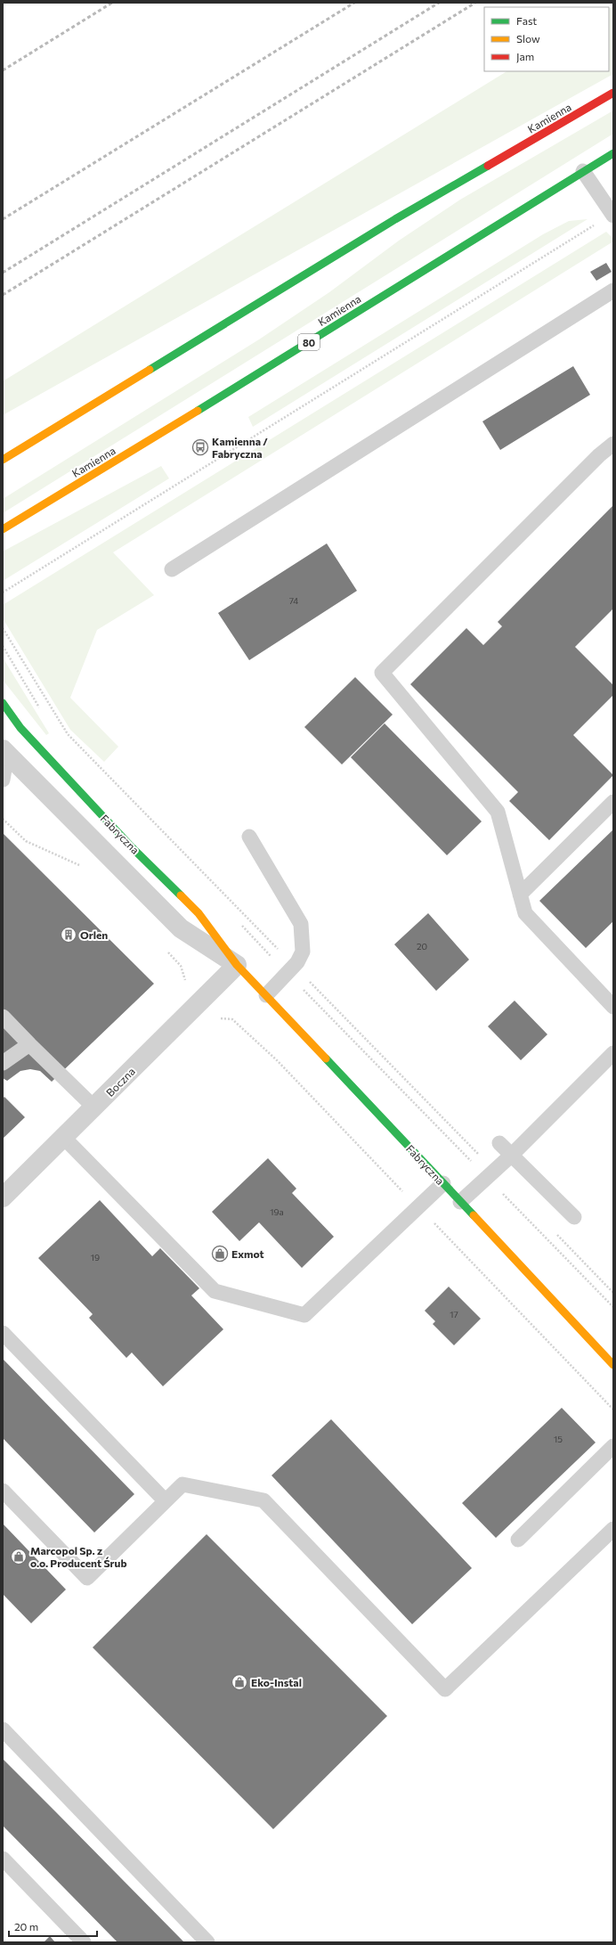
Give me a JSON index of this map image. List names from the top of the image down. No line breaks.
{"streets":{"main road":["Kamienna","80","Fabryczna"],"street":["Boczna"]},"crossings":[["Fabryczna","Boczna"]],"places":{"bus stop":["Kamienna / Fabryczna"],"building":["Orlen"],"shop":["Exmot","Marcopol Sp. z o.o. Producent Śrub","Eko-Instal"]},"house_numbers":["74","20","19a","19","17","15"],"legend":["Fast","Slow","Jam"],"scale_bar":"20 m"}
